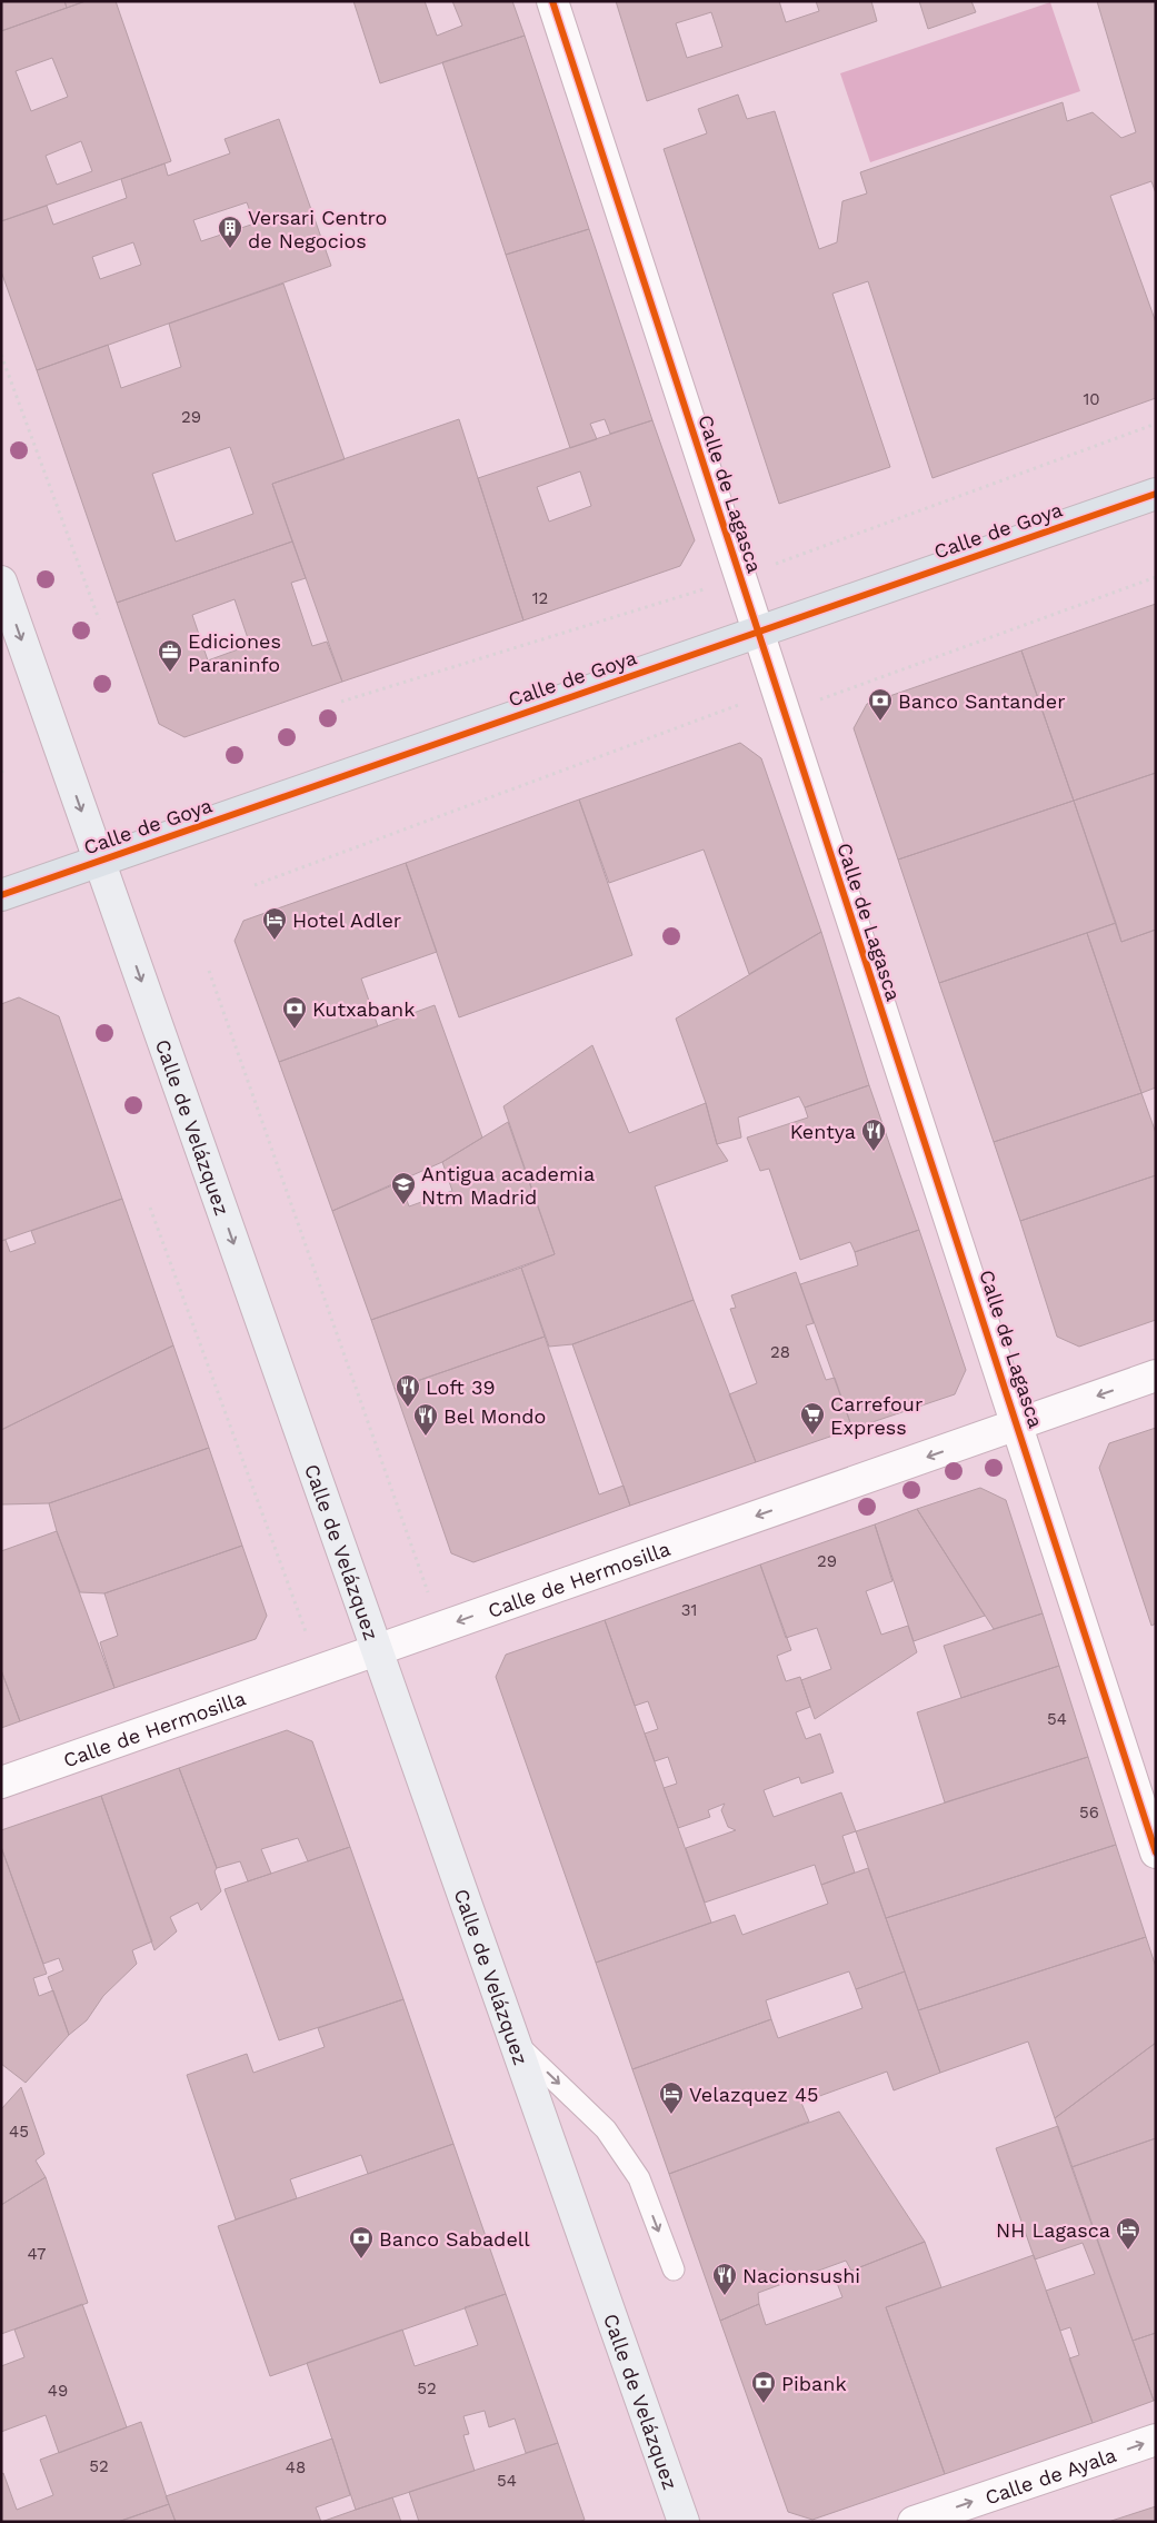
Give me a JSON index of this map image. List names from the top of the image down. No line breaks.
{"streets":{"main road":["Calle de Goya","Calle de Velázquez"],"street":["Calle de Lagasca","Calle de Hermosilla","Calle de Ayala"]},"crossings":[["Calle de Lagasca","Calle de Goya"],["Calle de Lagasca","Calle de Hermosilla"],["Calle de Goya","Calle de Velázquez"],["Calle de Velázquez","Calle de Hermosilla"]],"one_way":["Calle de Velázquez","Calle de Hermosilla","Calle de Ayala"],"places":{"building":["Versari Centro de Negocios"],"office":["Ediciones Paraninfo"],"bank":["Banco Santander","Kutxabank","Banco Sabadell","Pibank"],"hotel":["Hotel Adler","Velazquez 45","NH Lagasca"],"restaurant":["Kentya","Loft 39","Bel Mondo","Nacionsushi"],"school or university":["Antigua academia Ntm Madrid"],"supermarket":["Carrefour Express"]},"house_numbers":["10","29","12","28","29","31","54","56","45","47","52","49","52","48","54"]}
